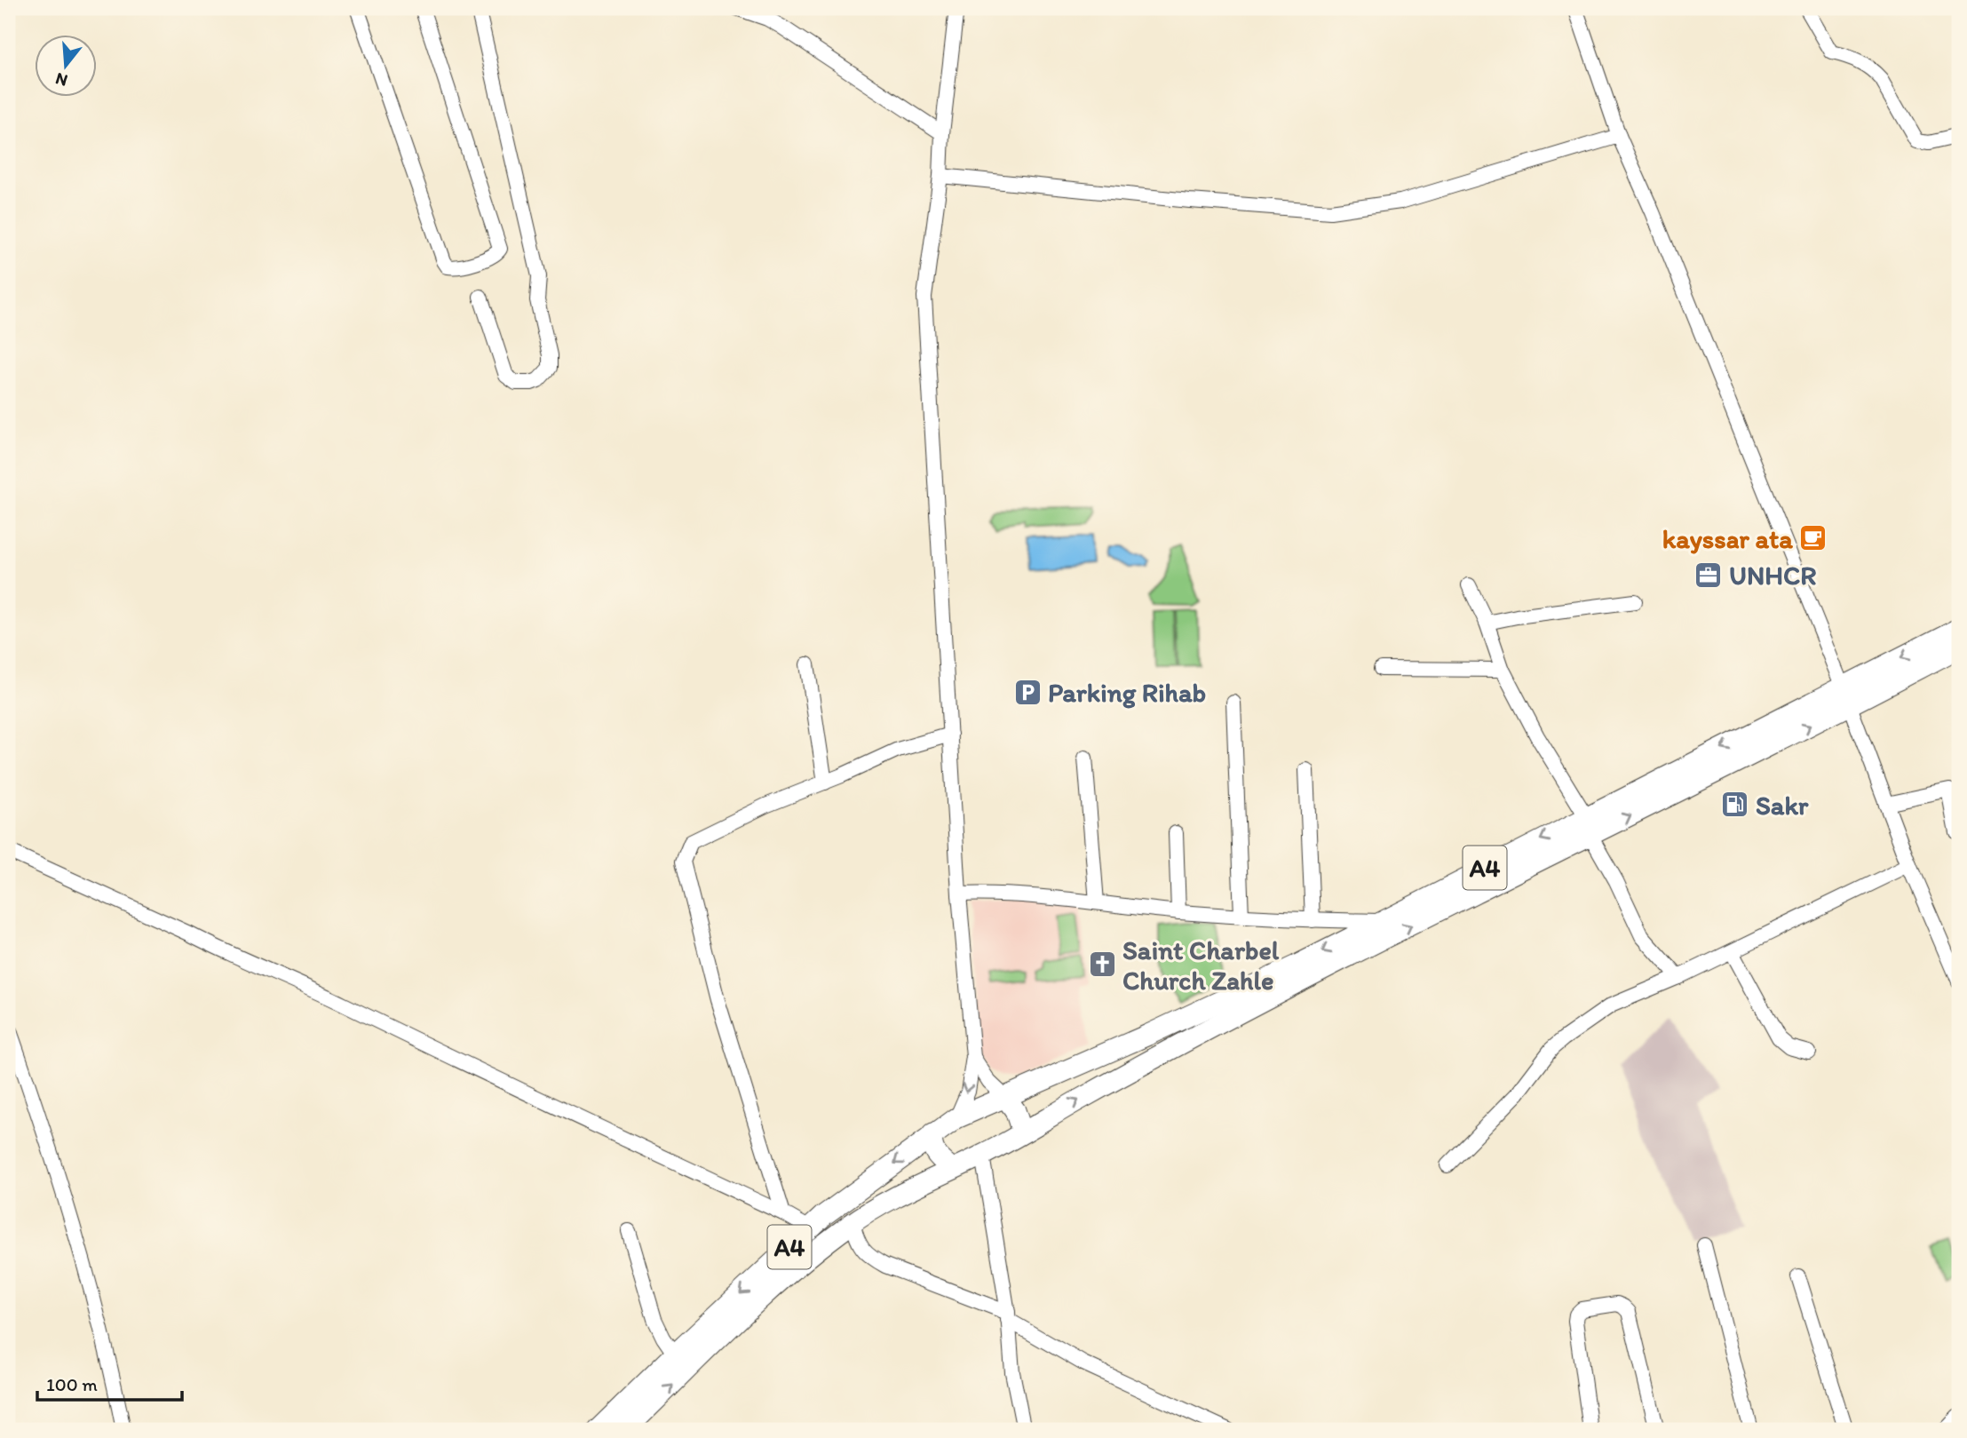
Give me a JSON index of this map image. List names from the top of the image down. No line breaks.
{"streets":{"highway":["A4"]},"places":{"cafe":["kayssar ata"],"office":["UNHCR"],"parking":["Parking Rihab"],"fuel station":["Sakr"],"church":["Saint Charbel Church Zahle"]},"scale_bar":"100 m","north":"bottom"}
